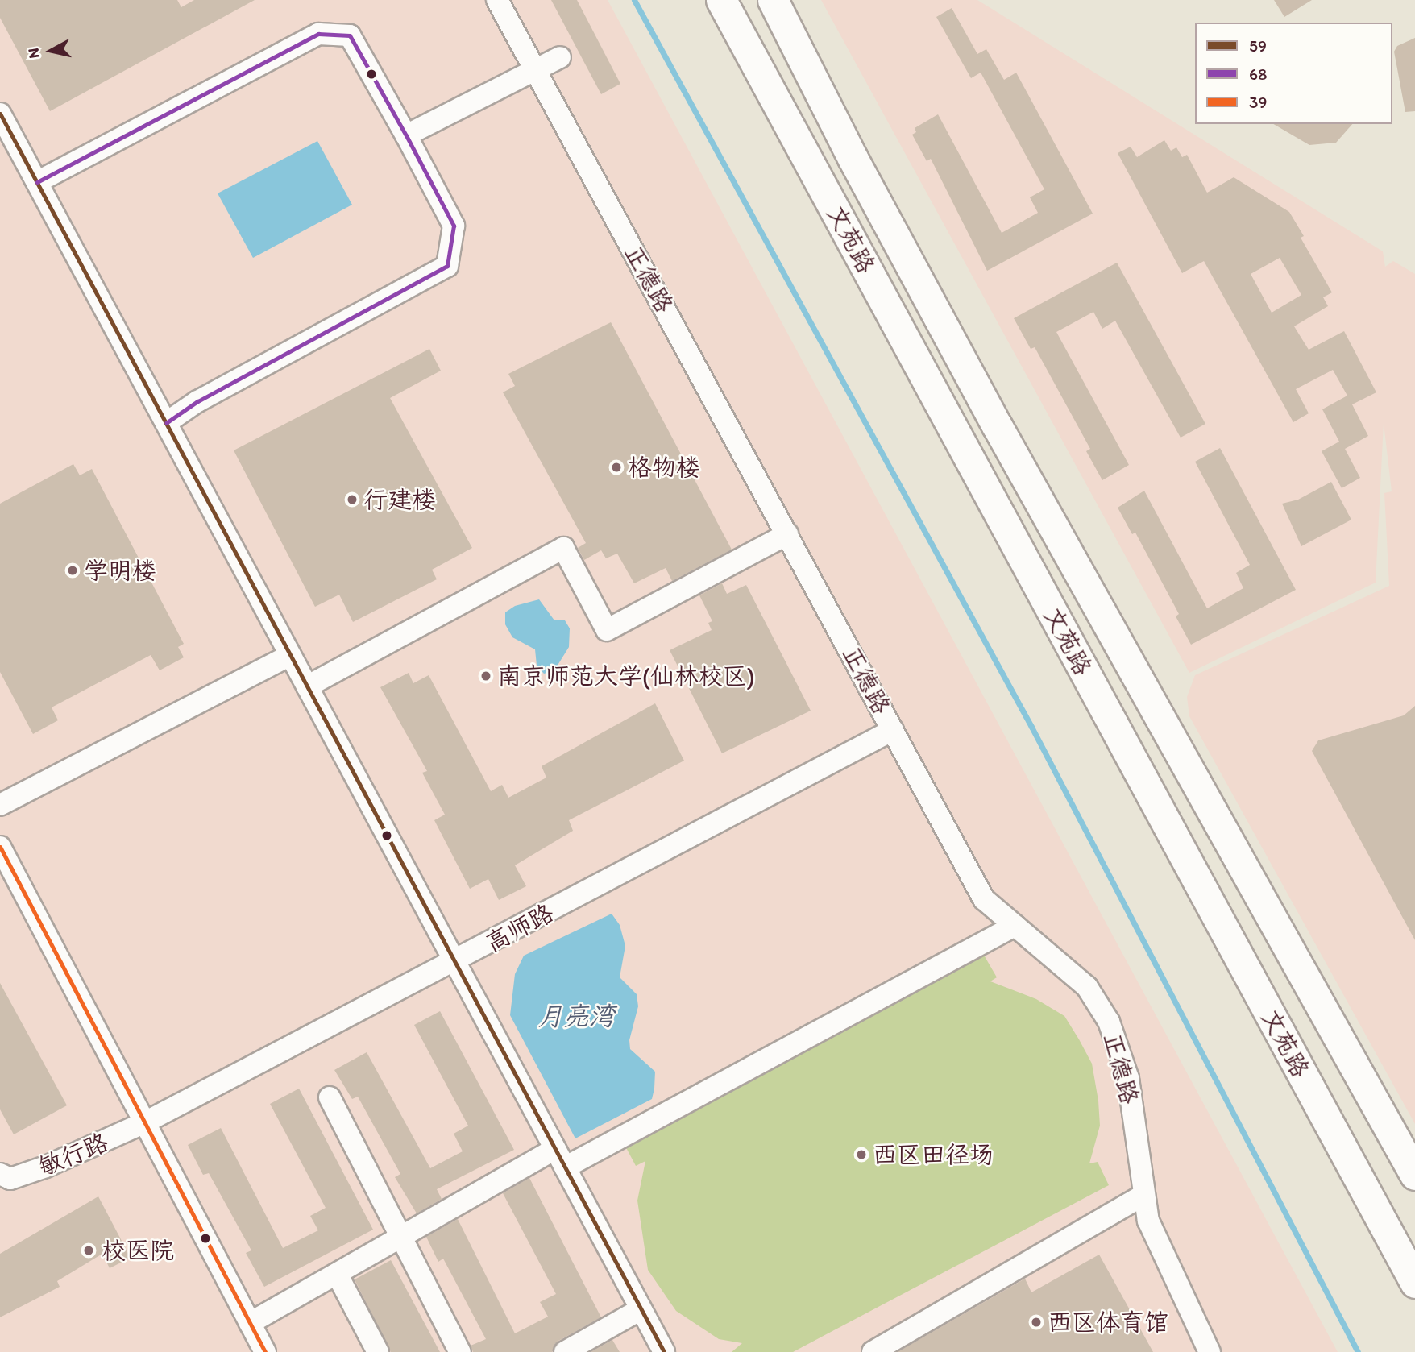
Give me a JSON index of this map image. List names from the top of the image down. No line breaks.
{"streets":{"main road":["文苑路"],"street":["正德路","高师路","敏行路"]},"crossings":[["正德路","高师路"],["高师路","敏行路"]],"water":["月亮湾"],"places":["格物楼","行建楼","学明楼","南京师范大学(仙林校区)","西区田径场","校医院","西区体育馆"],"lines":["transit line 68","transit line 59","transit line 39"],"legend":["59","68","39"],"north":"left"}
